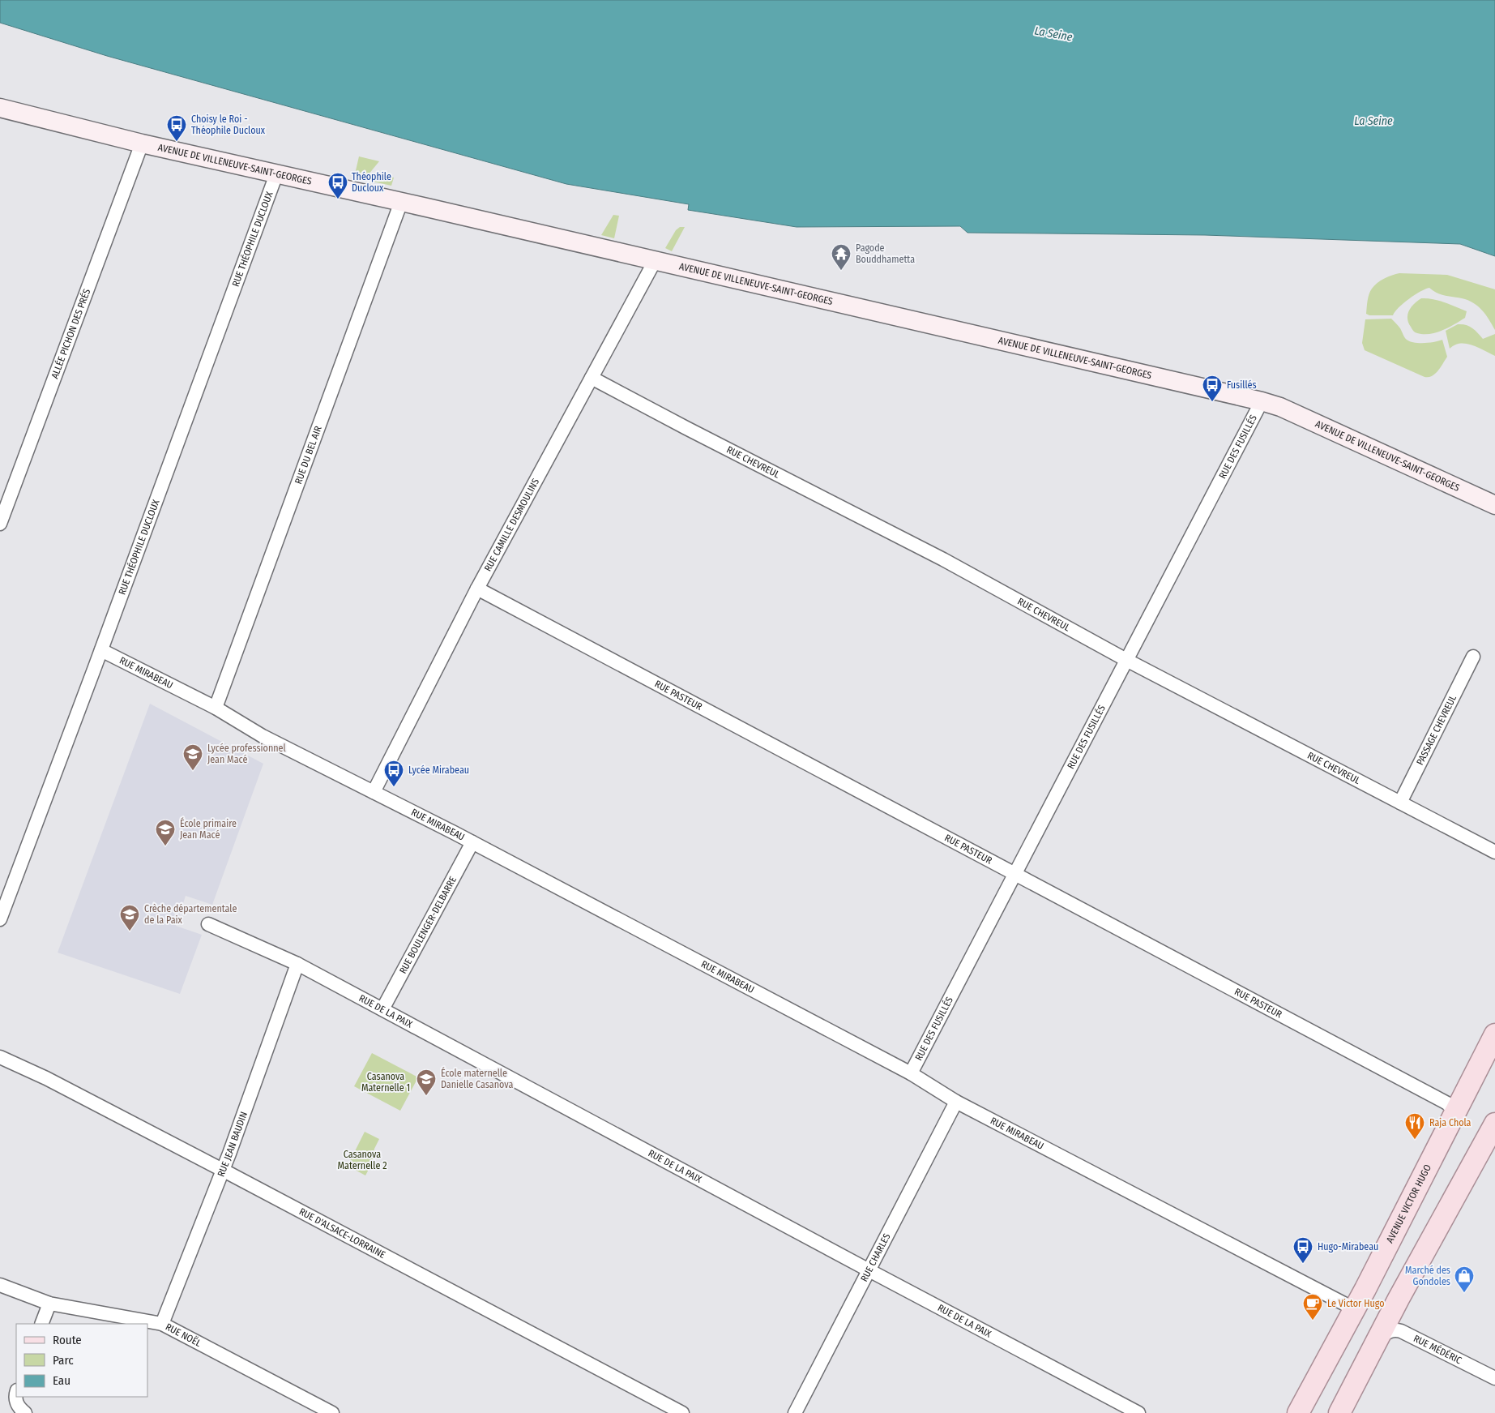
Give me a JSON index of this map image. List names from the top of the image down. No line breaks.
{"streets":{"main road":["AVENUE DE VILLENEUVE-SAINT-GEORGES","AVENUE VICTOR HUGO"],"street":["RUE THÉOPHILE DUCLOUX","ALLÉE PICHON DES PRÉS","RUE DES FUSILLÉS","RUE DU BEL AIR","RUE CHEVREUL","RUE CAMILLE DESMOULINS","RUE MIRABEAU","RUE PASTEUR","PASSAGE CHEVREUL","RUE BOULENGER-DELBARRE","RUE DE LA PAIX","RUE JEAN BAUDIN","RUE D'ALSACE-LORRAINE","RUE CHARLES","RUE NOËL","RUE MÉDÉRIC"]},"crossings":[["AVENUE DE VILLENEUVE-SAINT-GEORGES","RUE THÉOPHILE DUCLOUX"],["AVENUE DE VILLENEUVE-SAINT-GEORGES","ALLÉE PICHON DES PRÉS"],["AVENUE DE VILLENEUVE-SAINT-GEORGES","RUE DES FUSILLÉS"],["AVENUE DE VILLENEUVE-SAINT-GEORGES","RUE DU BEL AIR"],["AVENUE DE VILLENEUVE-SAINT-GEORGES","RUE CAMILLE DESMOULINS"],["RUE THÉOPHILE DUCLOUX","RUE MIRABEAU"],["RUE DES FUSILLÉS","RUE CHEVREUL"],["RUE DES FUSILLÉS","RUE MIRABEAU"],["RUE DES FUSILLÉS","RUE PASTEUR"],["RUE DU BEL AIR","RUE MIRABEAU"],["RUE CHEVREUL","RUE CAMILLE DESMOULINS"],["RUE CHEVREUL","PASSAGE CHEVREUL"],["RUE CAMILLE DESMOULINS","RUE MIRABEAU"],["RUE CAMILLE DESMOULINS","RUE PASTEUR"],["RUE MIRABEAU","RUE BOULENGER-DELBARRE"],["RUE MIRABEAU","AVENUE VICTOR HUGO"],["RUE MIRABEAU","RUE CHARLES"],["RUE PASTEUR","AVENUE VICTOR HUGO"],["RUE BOULENGER-DELBARRE","RUE DE LA PAIX"],["RUE DE LA PAIX","RUE JEAN BAUDIN"],["RUE DE LA PAIX","RUE CHARLES"],["RUE JEAN BAUDIN","RUE D'ALSACE-LORRAINE"],["RUE JEAN BAUDIN","RUE NOËL"]],"water":["La Seine"],"parks":["Casanova Maternelle 1","Casanova Maternelle 2"],"places":{"bus stop":["Choisy le Roi - Théophile Ducloux","Théophile Ducloux","Fusillés","Lycée Mirabeau","Hugo-Mirabeau"],"temple":["Pagode Bouddhametta"],"school or university":["Lycée professionnel Jean Macé","École primaire Jean Macé","Crèche départementale de la Paix","École maternelle Danielle Casanova"],"restaurant":["Raja Chola"],"shop":["Marché des Gondoles"],"cafe":["Le Victor Hugo"]},"legend":["Route","Parc","Eau"]}
